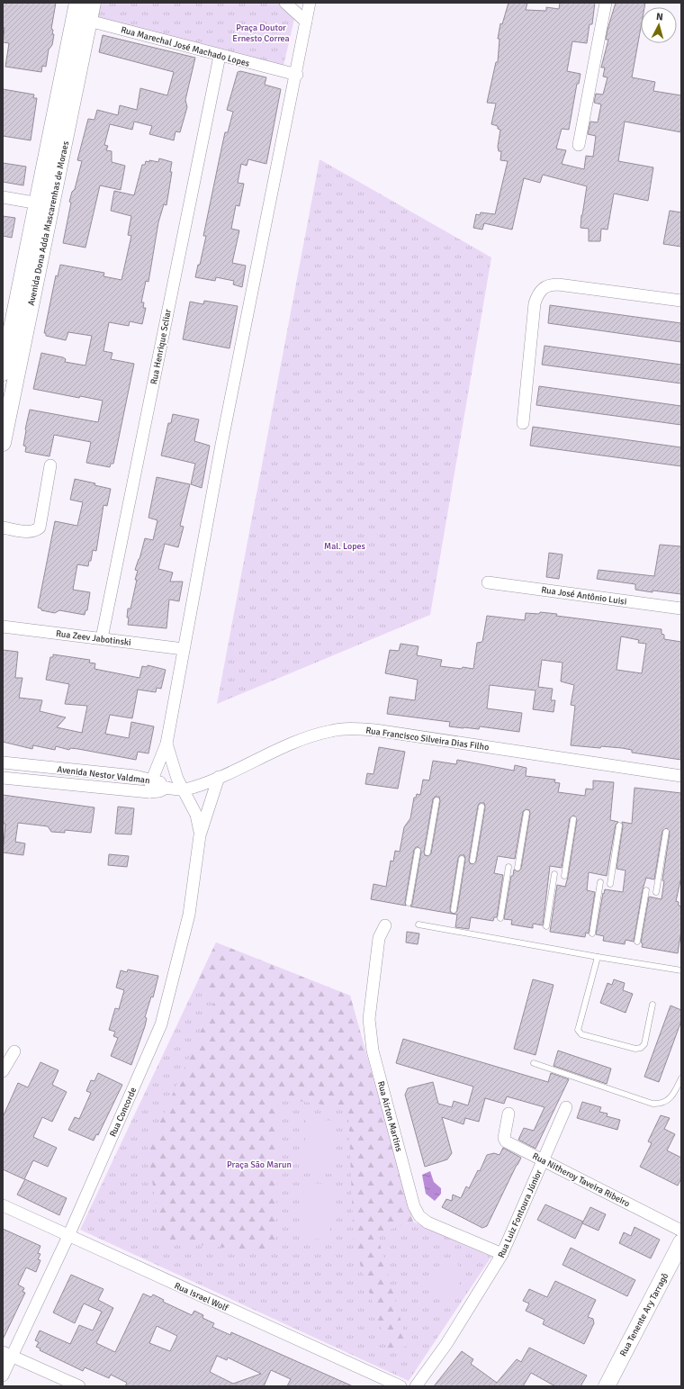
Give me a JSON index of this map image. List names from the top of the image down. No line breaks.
{"streets":{"main road":["Avenida Dona Adda Mascarenhas de Moraes","Rua Tenente Ary Tarragô"],"street":["Rua Marechal José Machado Lopes","Rua Henrique Scliar","Rua José Antônio Luisi","Rua Zeev Jabotinski","Rua Francisco Silveira Dias Filho","Avenida Nestor Valdman","Rua Concorde","Rua Airton Martins","Rua Nitheroy Taveira Ribeiro","Rua Luiz Fontoura Júnior","Rua Israel Wolf"]},"crossings":[["Rua Marechal José Machado Lopes","Avenida Dona Adda Mascarenhas de Moraes"],["Rua Marechal José Machado Lopes","Rua Henrique Scliar"],["Rua Henrique Scliar","Rua Zeev Jabotinski"],["Rua Francisco Silveira Dias Filho","Rua Concorde"],["Rua Concorde","Rua Israel Wolf"],["Rua Airton Martins","Rua Luiz Fontoura Júnior"],["Rua Nitheroy Taveira Ribeiro","Rua Luiz Fontoura Júnior"]],"parks":["Praça Doutor Ernesto Correa","Mal. Lopes","Praça São Marun"],"north":"top"}
